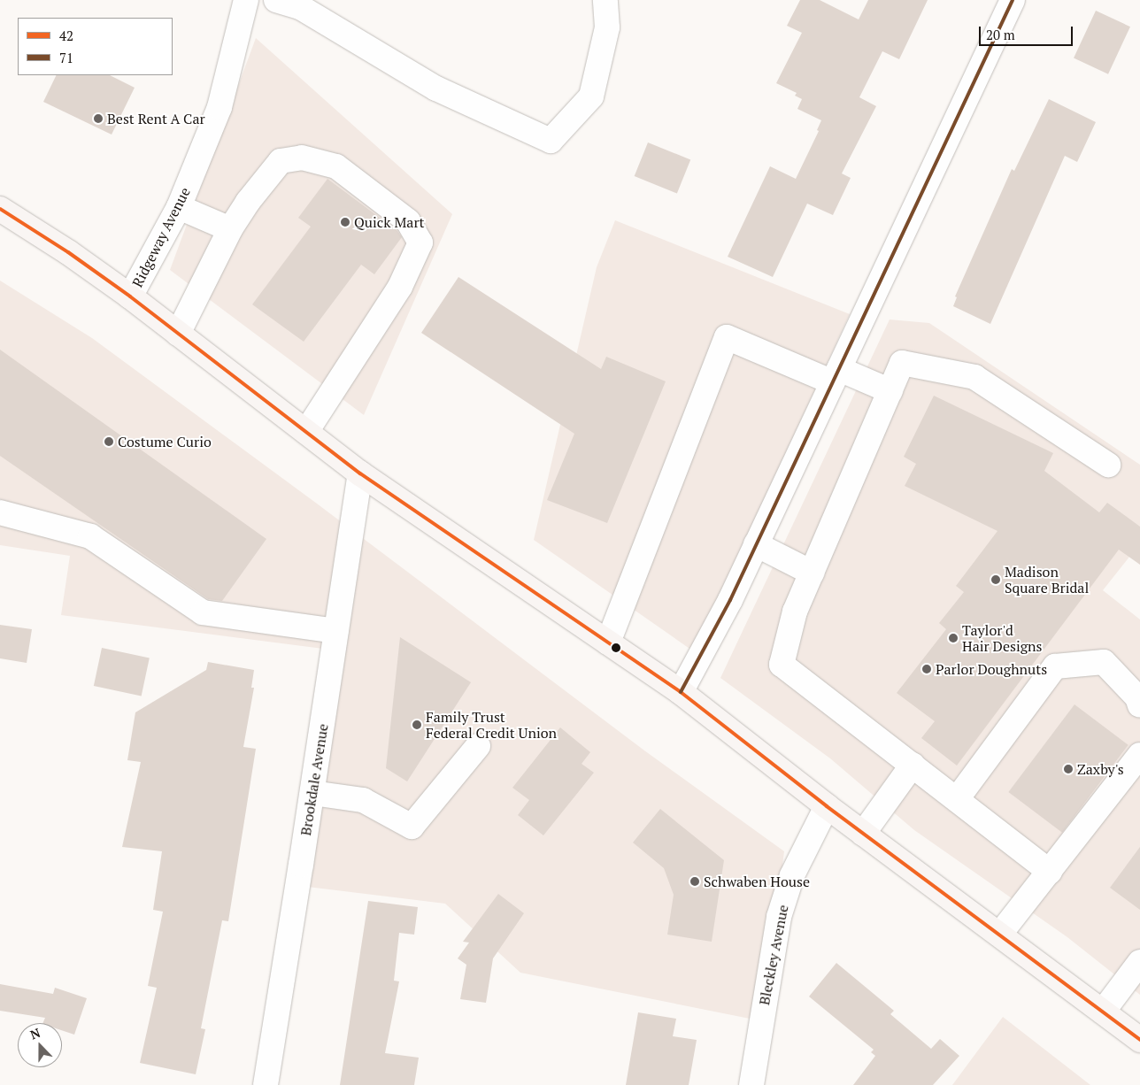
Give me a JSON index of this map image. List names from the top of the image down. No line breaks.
{"streets":{"street":["Ridgeway Avenue","Brookdale Avenue","Bleckley Avenue"]},"places":["Best Rent A Car","Quick Mart","Costume Curio","Madison Square Bridal","Taylor'd Hair Designs","Parlor Doughnuts","Family Trust Federal Credit Union","Zaxby's","Schwaben House"],"lines":["transit line 71","transit line 42"],"legend":["42","71"],"scale_bar":"20 m","north":"top"}
